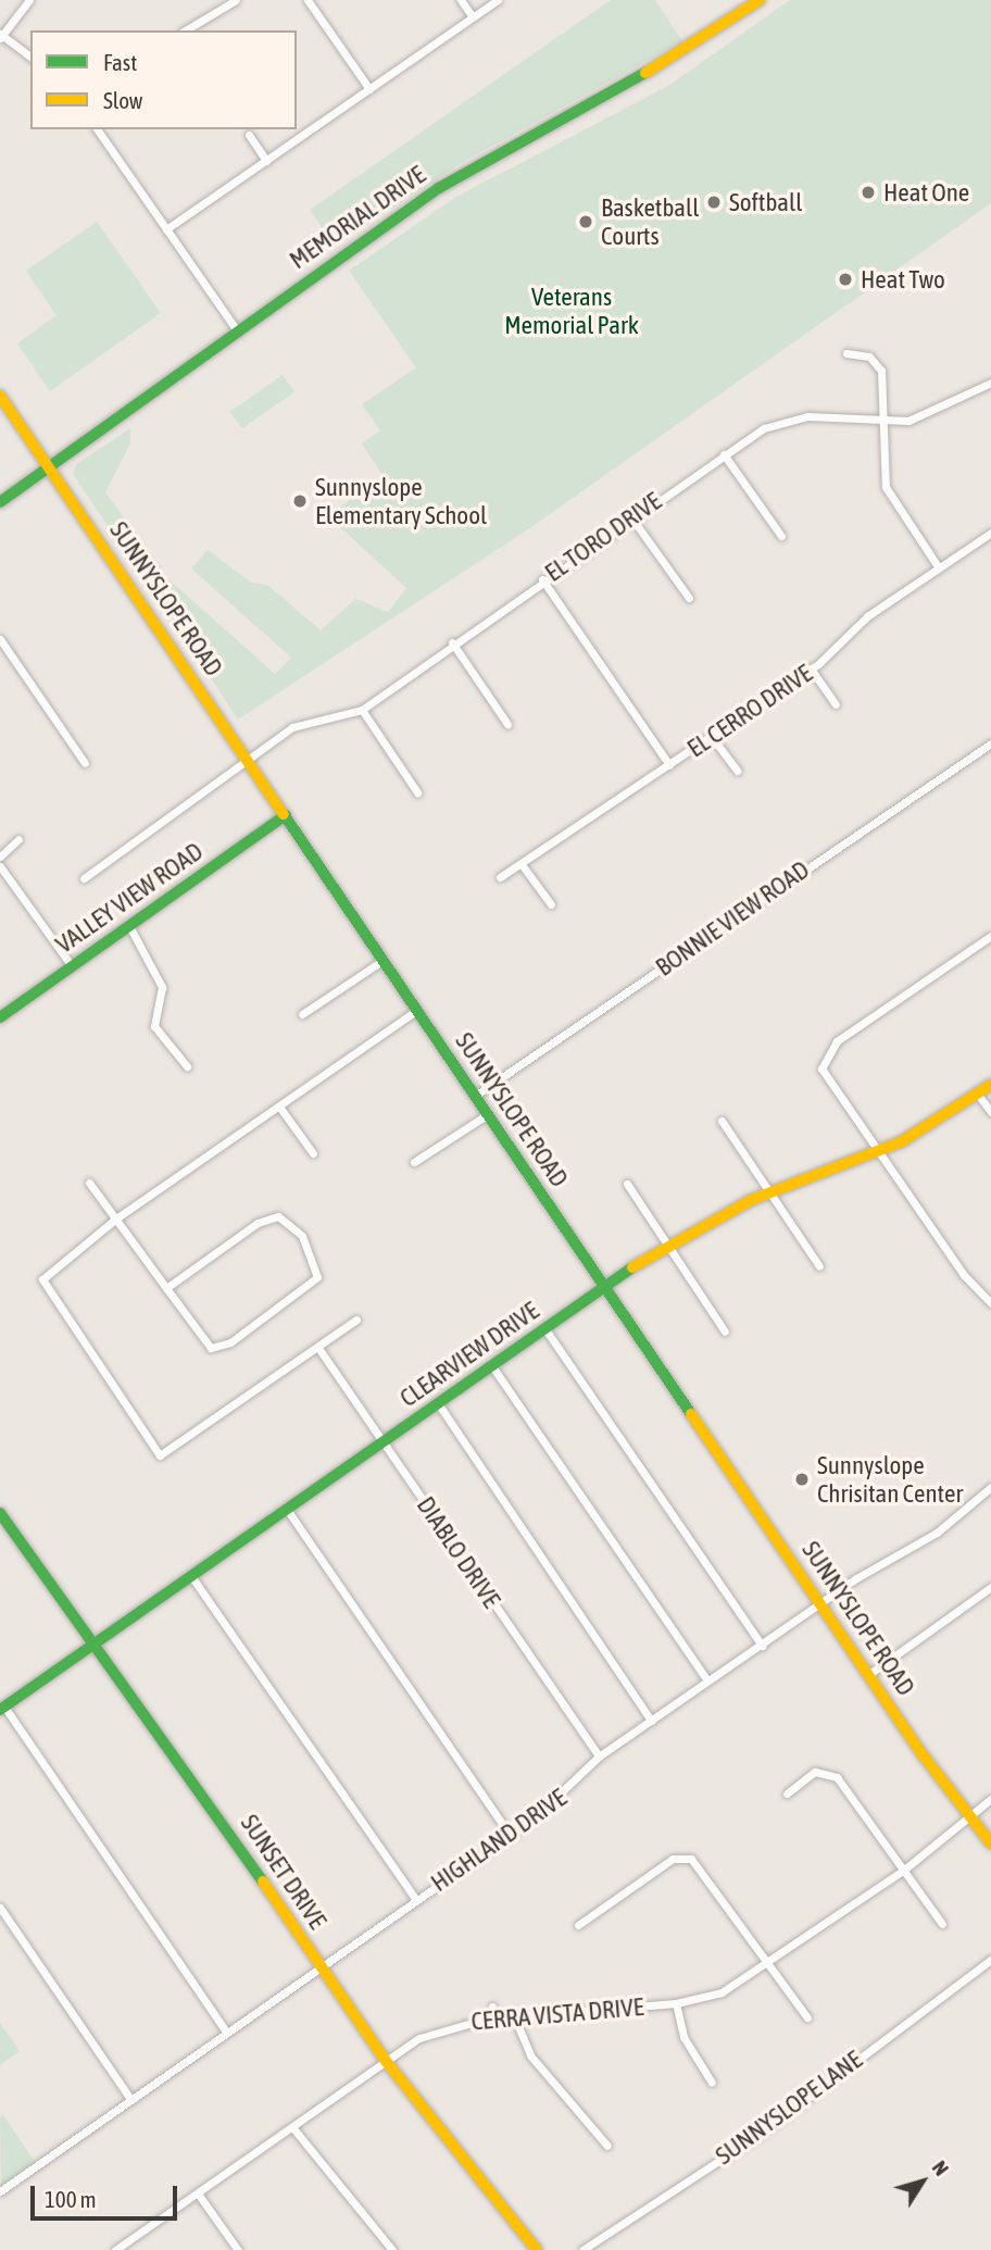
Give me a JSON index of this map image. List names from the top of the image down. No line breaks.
{"streets":{"street":["MEMORIAL DRIVE","EL TORO DRIVE","SUNNYSLOPE ROAD","EL CERRO DRIVE","VALLEY VIEW ROAD","BONNIE VIEW ROAD","CLEARVIEW DRIVE","DIABLO DRIVE","HIGHLAND DRIVE","SUNSET DRIVE","CERRA VISTA DRIVE","SUNNYSLOPE LANE"]},"crossings":[["MEMORIAL DRIVE","SUNNYSLOPE ROAD"],["EL TORO DRIVE","SUNNYSLOPE ROAD"],["SUNNYSLOPE ROAD","VALLEY VIEW ROAD"],["SUNNYSLOPE ROAD","BONNIE VIEW ROAD"],["SUNNYSLOPE ROAD","CLEARVIEW DRIVE"],["SUNNYSLOPE ROAD","HIGHLAND DRIVE"],["SUNNYSLOPE ROAD","CERRA VISTA DRIVE"],["CLEARVIEW DRIVE","DIABLO DRIVE"],["CLEARVIEW DRIVE","SUNSET DRIVE"],["DIABLO DRIVE","HIGHLAND DRIVE"],["HIGHLAND DRIVE","SUNSET DRIVE"],["SUNSET DRIVE","CERRA VISTA DRIVE"]],"parks":["Veterans Memorial Park"],"places":["Heat One","Softball","Basketball Courts","Heat Two","Sunnyslope Elementary School","Sunnyslope Chrisitan Center"],"legend":["Fast","Slow"],"scale_bar":"100 m","north":"top right"}
